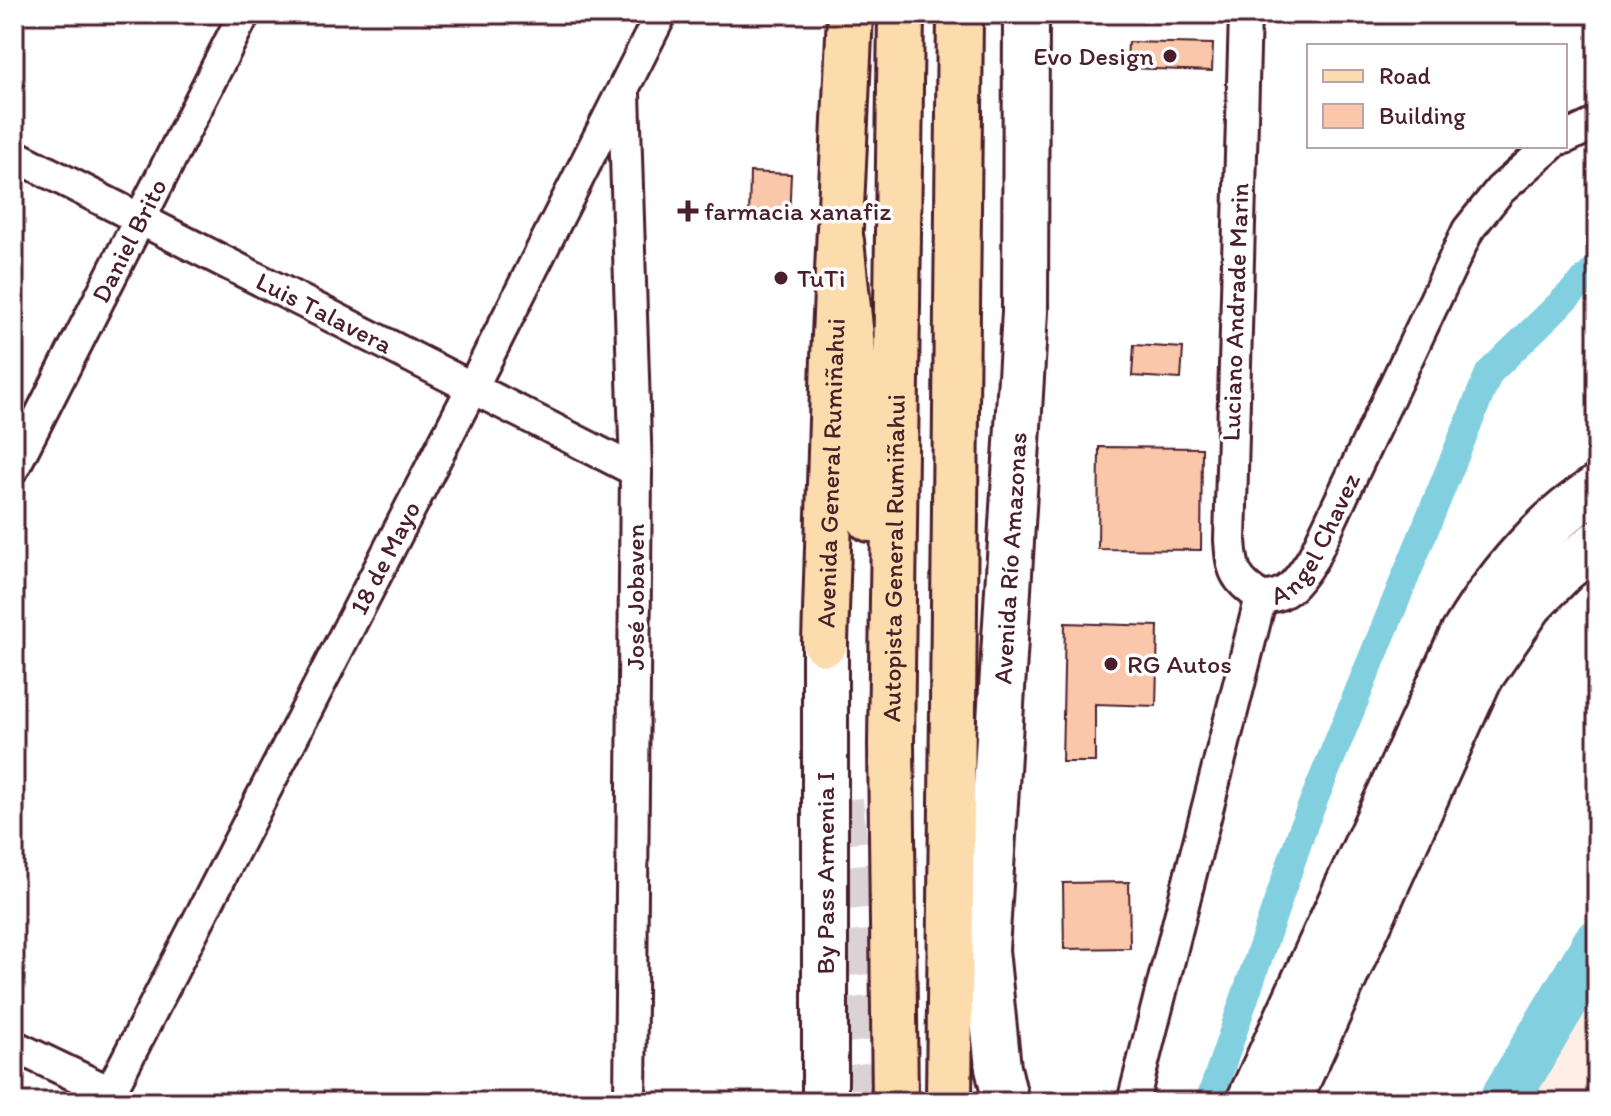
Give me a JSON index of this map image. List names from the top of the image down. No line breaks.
{"streets":{"main road":["Avenida General Rumiñahui","Autopista General Rumiñahui","Avenida Río Amazonas","By Pass Armenia I"],"street":["Daniel Brito","Luciano Andrade Marin","Luis Talavera","Angel Chavez","18 de Mayo","José Jobaven"]},"crossings":[["Daniel Brito","Luis Talavera"],["Luciano Andrade Marin","Angel Chavez"],["Luis Talavera","18 de Mayo"],["Luis Talavera","José Jobaven"],["Avenida General Rumiñahui","By Pass Armenia I"],["18 de Mayo","José Jobaven"]],"places":{"other":["Evo Design","TuTi","RG Autos"],"health":["farmacia xanafiz"]},"legend":["Road","Building"]}
